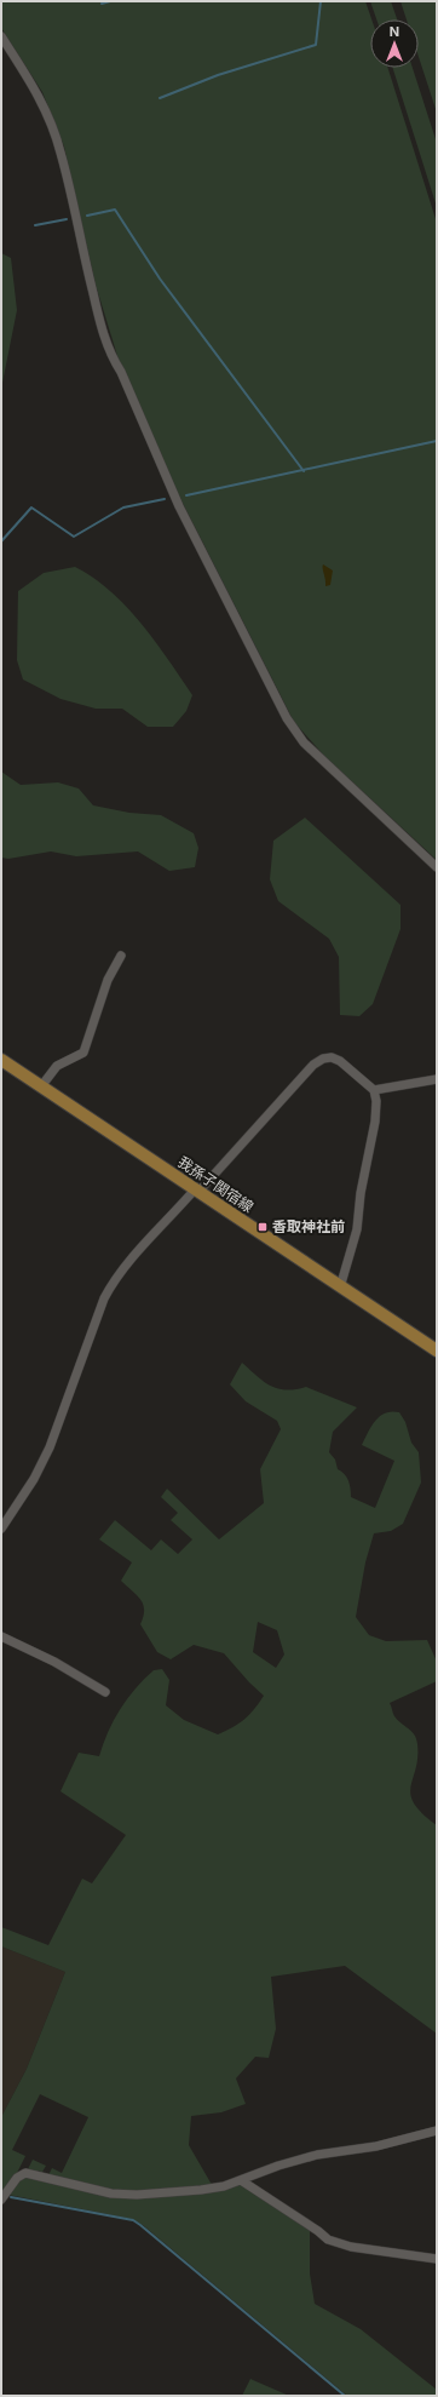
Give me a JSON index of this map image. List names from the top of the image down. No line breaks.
{"streets":{"main road":["我孫子関宿線"]},"places":{"transit":["香取神社前"]},"north":"top"}
